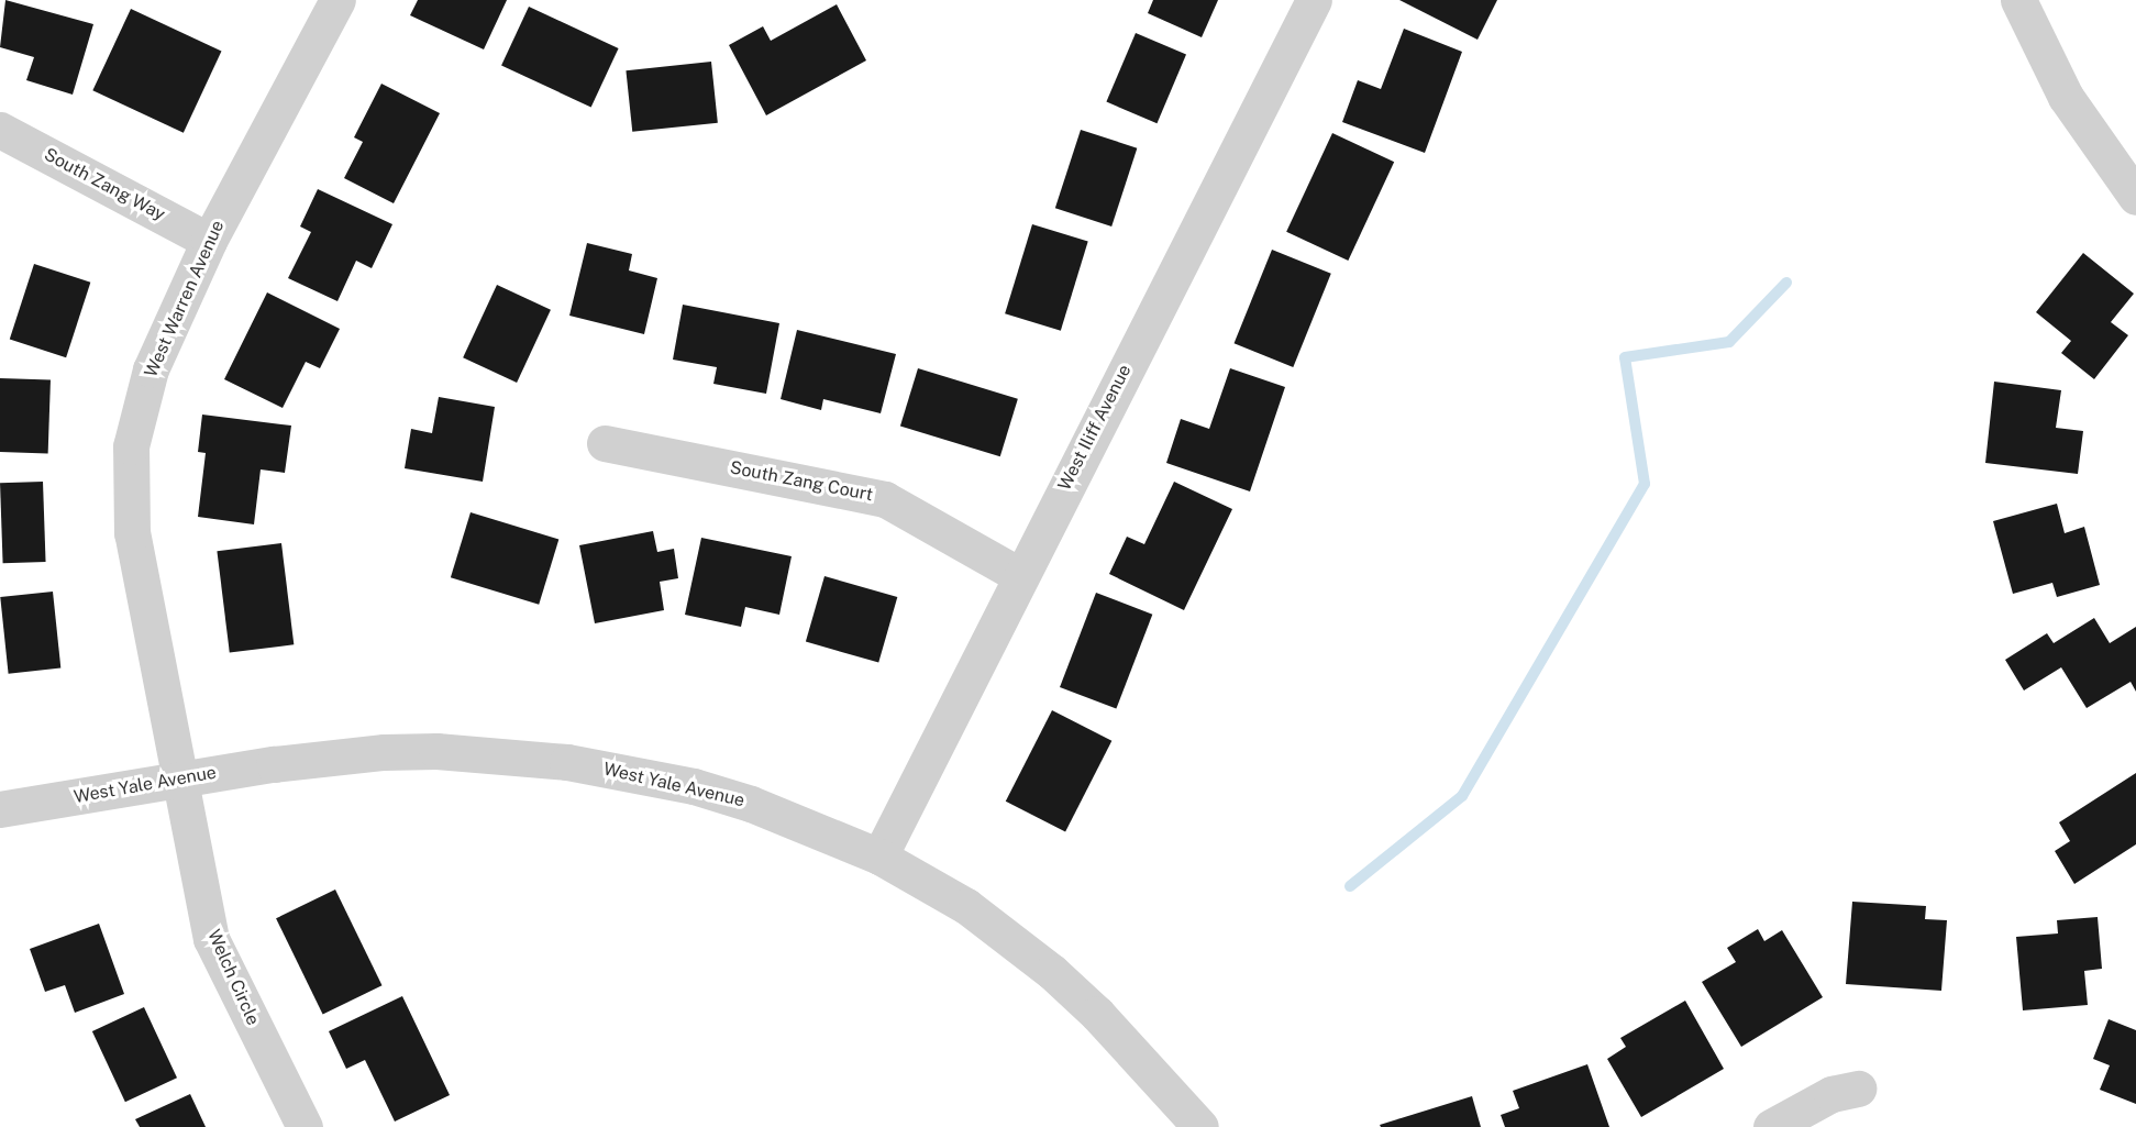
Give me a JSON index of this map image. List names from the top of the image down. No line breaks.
{"streets":{"street":["South Zang Way","West Warren Avenue","West Iliff Avenue","South Zang Court","West Yale Avenue","Welch Circle"]},"crossings":[["South Zang Way","West Warren Avenue"],["West Warren Avenue","West Yale Avenue"],["West Warren Avenue","Welch Circle"],["West Iliff Avenue","South Zang Court"],["West Iliff Avenue","West Yale Avenue"],["West Yale Avenue","Welch Circle"]]}
